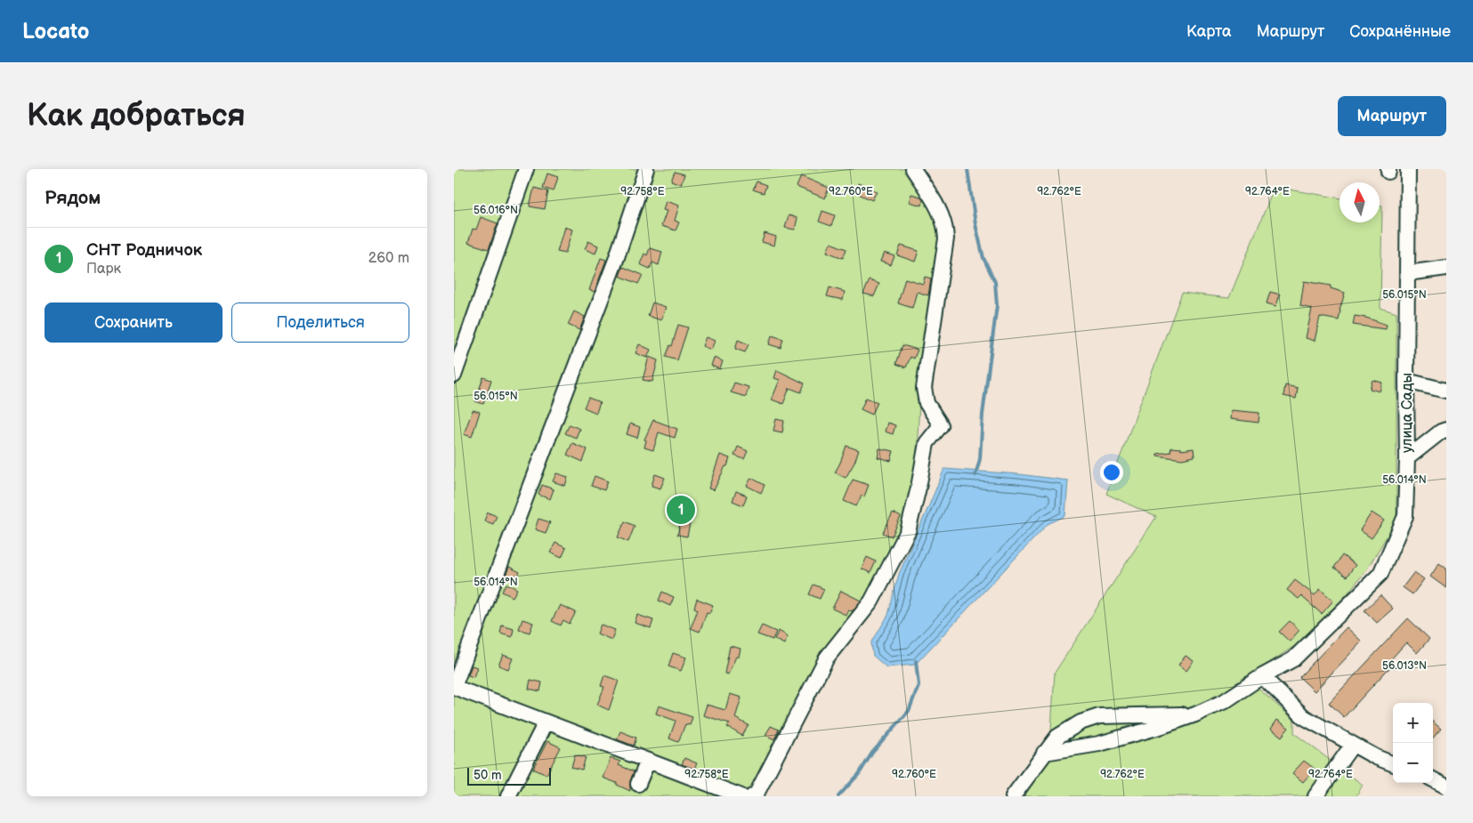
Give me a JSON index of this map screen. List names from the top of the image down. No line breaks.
{"streets":{"street":["улица Сады"]},"scale_bar":"50 m","north":"top","page":{"header":"Locato","nav":["Карта","Маршрут","Сохранённые"],"buttons":["Маршрут",["Сохранить","Поделиться"]],"title":"Как добраться","heading":"Рядом","list":[{"mark":"1","name":"СНТ Родничок","note":"Парк","value":"260 m"}],"pins":"1","map_buttons":["+","−"],"scale":"50 m"},"coordinates":["92.758°E","92.760°E","92.762°E","92.764°E","56.016°N","56.015°N","56.014°N","56.013°N"]}
